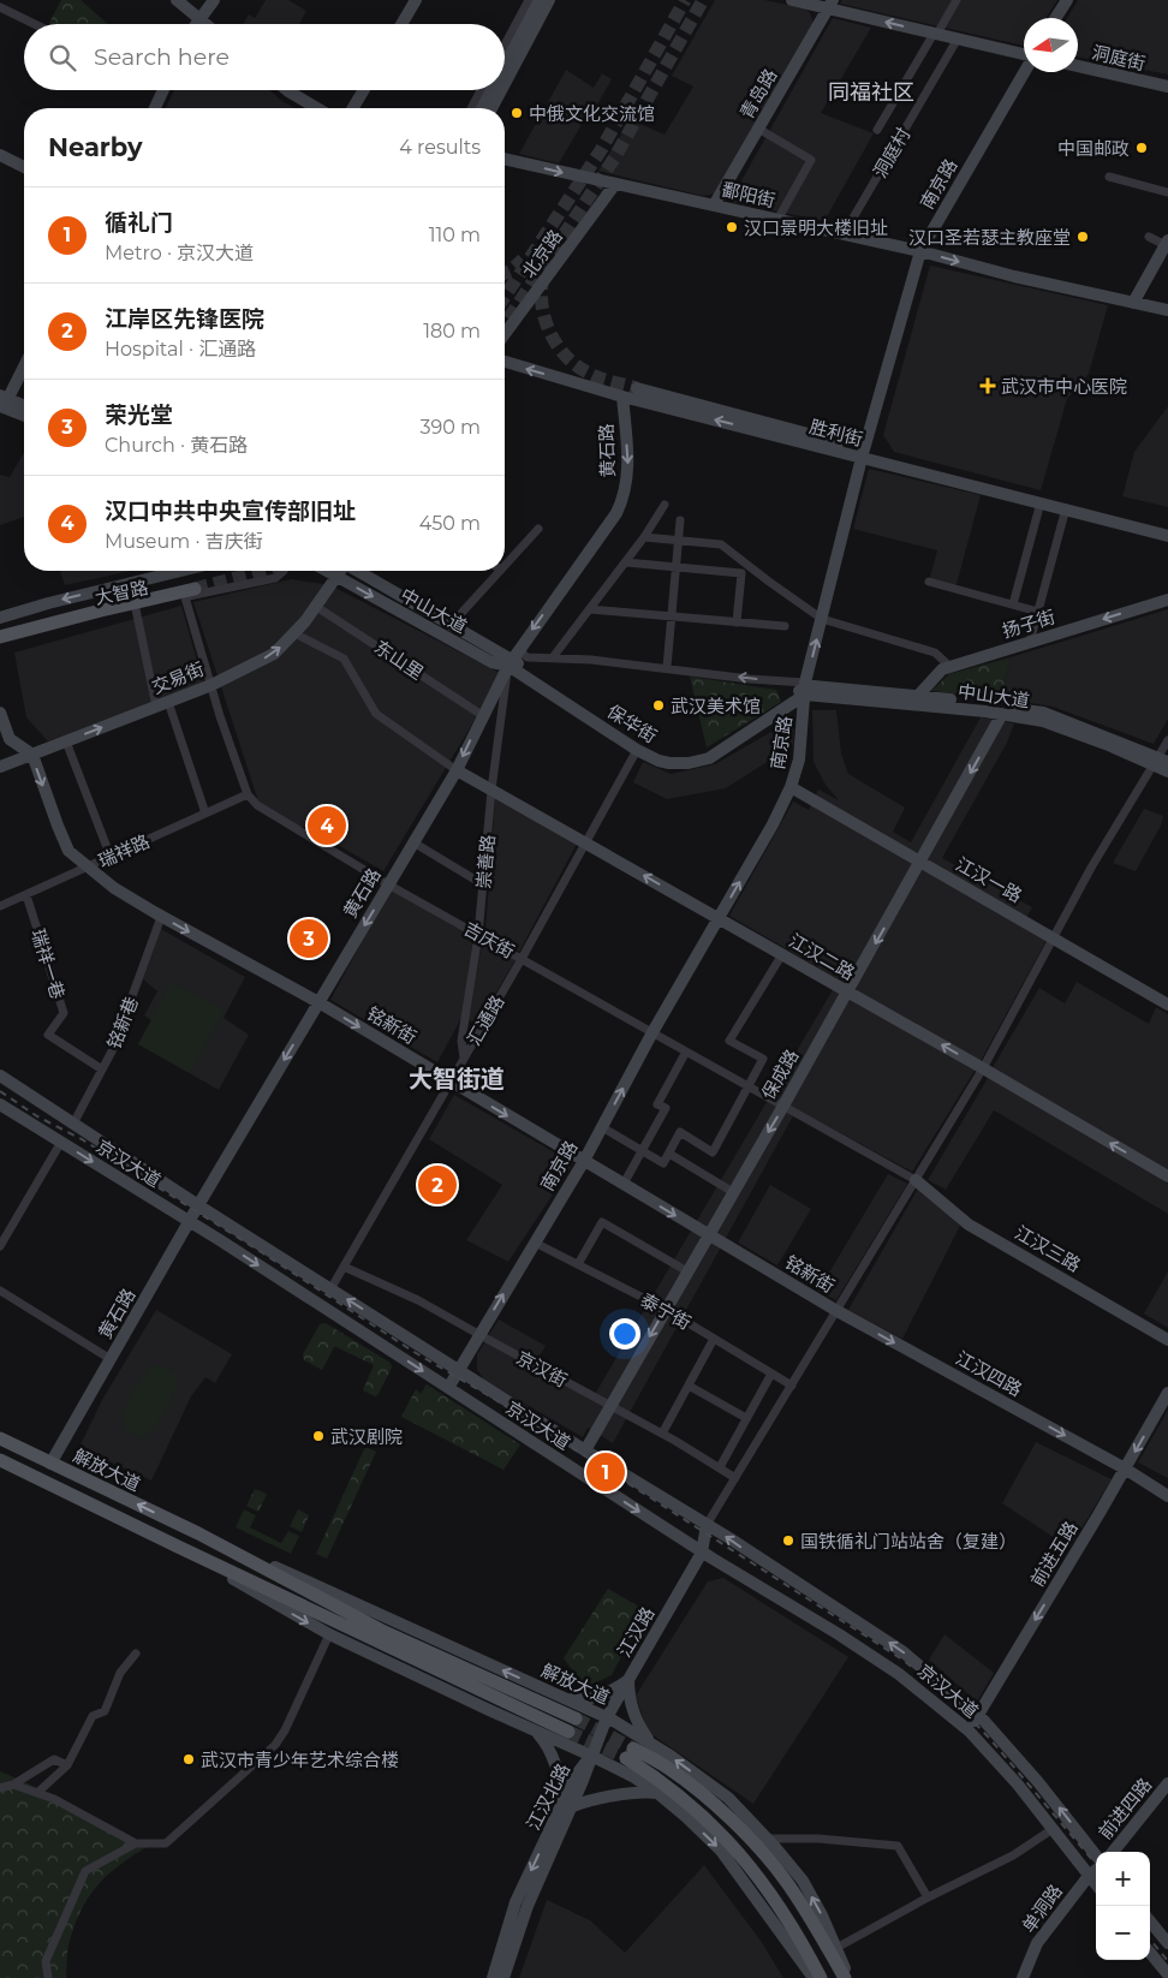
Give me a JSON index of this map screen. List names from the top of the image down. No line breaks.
{"streets":{"main road":["大智路","解放大道"],"street":["洞庭街","青岛路","洞庭村","南京路","鄱阳街","北京路","胜利街","黄石路","中山大道","扬子街","东山里","交易街","保华街","瑞祥路","崇善路","江汉一路","吉庆街","江汉二路","瑞祥一巷","汇通路","铭新巷","铭新街","保成路","京汉大道","江汉三路","泰宁街","京汉街","江汉四路","前进五路","江汉路","江汉北路","前进四路","单洞路"]},"crossings":[["青岛路","鄱阳街"],["洞庭村","鄱阳街"],["南京路","鄱阳街"],["南京路","胜利街"],["南京路","中山大道"],["南京路","保华街"],["南京路","江汉一路"],["南京路","吉庆街"],["南京路","江汉二路"],["南京路","铭新街"],["南京路","京汉大道"],["南京路","泰宁街"],["南京路","京汉街"],["鄱阳街","北京路"],["胜利街","黄石路"],["黄石路","中山大道"],["黄石路","东山里"],["黄石路","保华街"],["黄石路","崇善路"],["黄石路","吉庆街"],["黄石路","江汉二路"],["黄石路","铭新街"],["黄石路","京汉大道"],["黄石路","解放大道"],["中山大道","扬子街"],["中山大道","交易街"],["中山大道","保华街"],["中山大道","崇善路"],["中山大道","保成路"],["东山里","交易街"],["交易街","铭新街"],["保华街","崇善路"],["保华街","汇通路"],["瑞祥路","吉庆街"],["瑞祥路","瑞祥一巷"],["瑞祥路","铭新街"],["崇善路","吉庆街"],["崇善路","江汉二路"],["崇善路","汇通路"],["江汉一路","保成路"],["吉庆街","汇通路"],["吉庆街","保成路"],["吉庆街","江汉三路"],["江汉二路","汇通路"],["江汉二路","保成路"],["瑞祥一巷","铭新巷"],["汇通路","铭新街"],["汇通路","京汉大道"],["汇通路","京汉街"],["铭新巷","铭新街"],["铭新巷","京汉大道"],["铭新街","保成路"],["铭新街","江汉四路"],["保成路","京汉大道"],["保成路","泰宁街"],["保成路","京汉街"],["京汉大道","前进五路"],["京汉大道","江汉路"],["京汉大道","单洞路"],["江汉四路","前进五路"],["解放大道","江汉路"],["解放大道","江汉北路"],["江汉路","江汉北路"]],"one_way":["鄱阳街","扬子街","交易街","江汉二路","铭新街","保成路","江汉四路","前进五路"],"districts":["同福社区","大智街道"],"places":{"other":["中俄文化交流馆","中国邮政","汉口景明大楼旧址","汉口圣若瑟主教座堂","武汉美术馆","武汉剧院","国铁循礼门站站舍（复建）","武汉市青少年艺术综合楼"],"health":["武汉市中心医院"]},"north":"left","page":{"search":"Search here","heading":["Nearby","4 results"],"list":[{"mark":"1","name":"循礼门","note":"Metro · 京汉大道","value":"110 m"},{"mark":"2","name":"江岸区先锋医院","note":"Hospital · 汇通路","value":"180 m"},{"mark":"3","name":"荣光堂","note":"Church · 黄石路","value":"390 m"},{"mark":"4","name":"汉口中共中央宣传部旧址","note":"Museum · 吉庆街","value":"450 m"}],"pins":["4","3","2","1"],"map_buttons":["+","−"]}}
